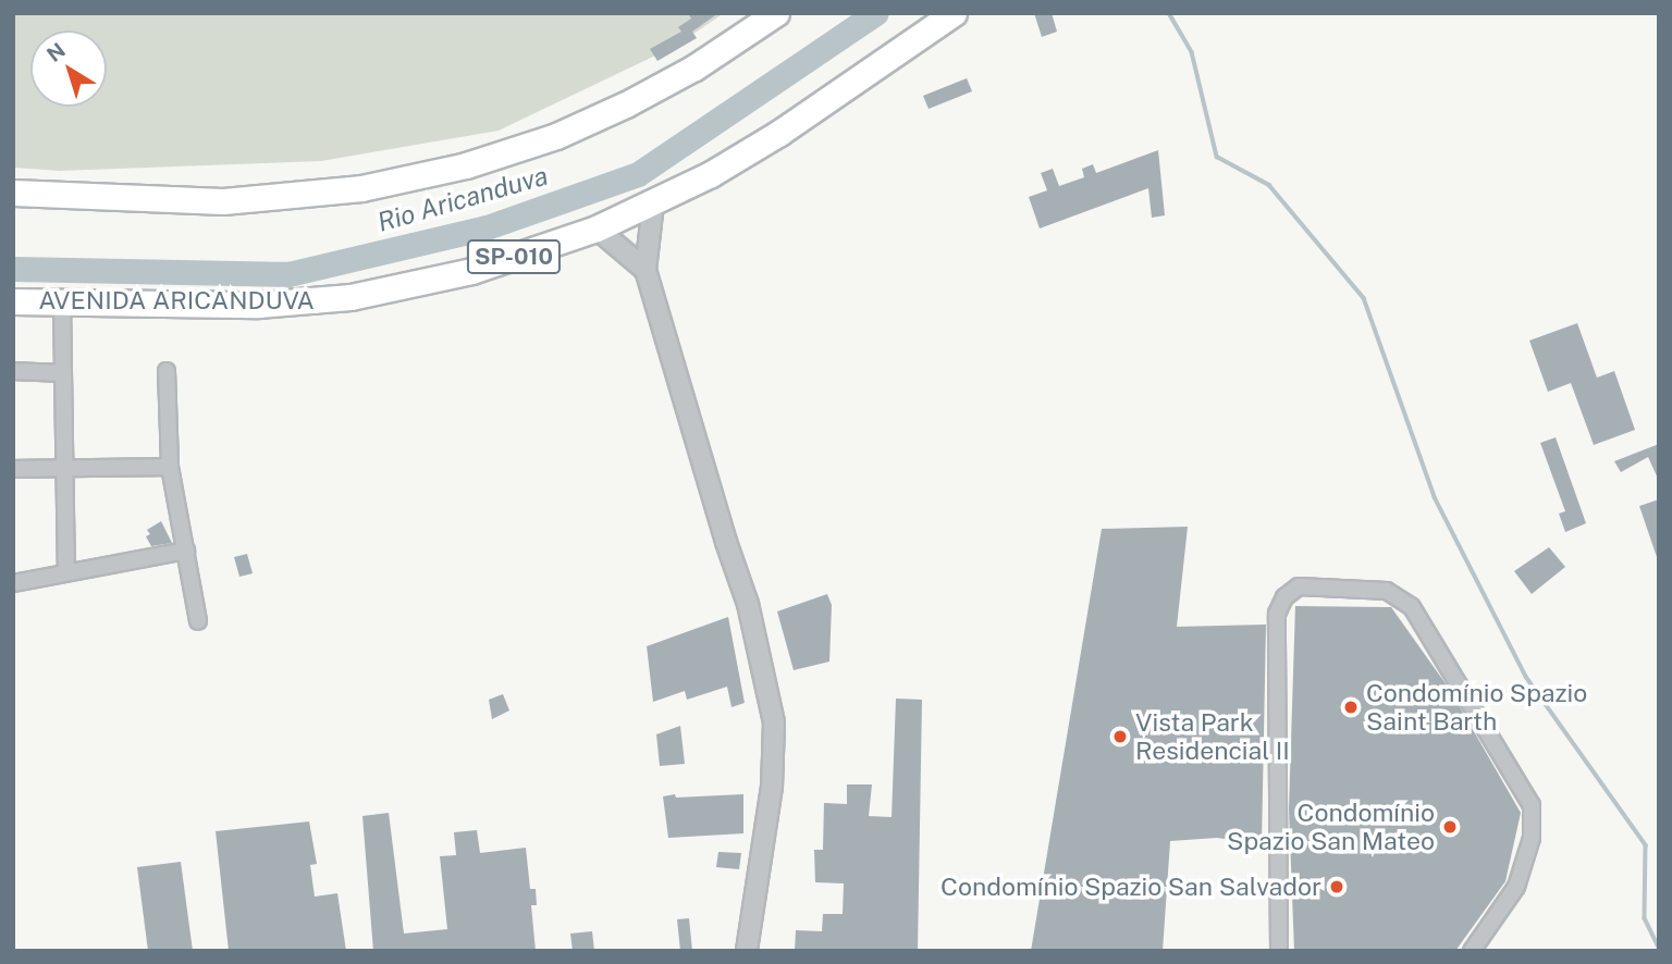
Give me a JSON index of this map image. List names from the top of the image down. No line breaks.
{"streets":{"highway":["SP-010","AVENIDA ARICANDUVA"]},"water":["Rio Aricanduva"],"places":["Condomínio Spazio Saint Barth","Vista Park Residencial II","Condomínio Spazio San Mateo","Condomínio Spazio San Salvador"],"north":"top left"}
